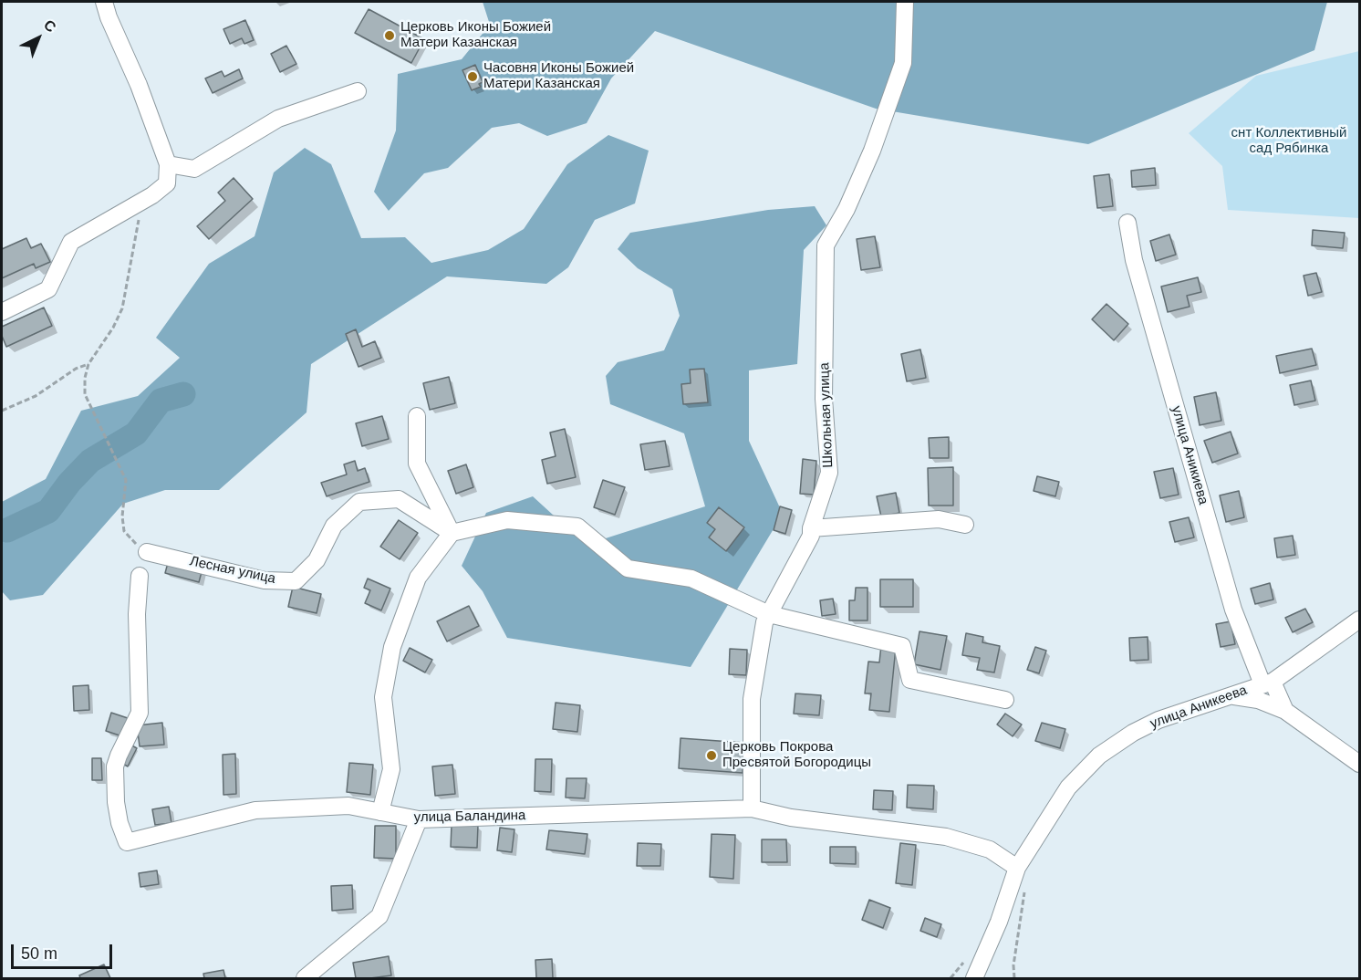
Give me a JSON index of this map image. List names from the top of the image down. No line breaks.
{"streets":{"street":["Школьная улица","улица Аникиева","Лесная улица","улица Аникеева","улица Баландина"]},"crossings":[["Школьная улица","улица Баландина"],["улица Аникиева","улица Аникеева"],["улица Аникеева","улица Баландина"]],"parks":["снт Коллективный сад Рябинка"],"places":["Церковь Иконы Божией Матери Казанская","Часовня Иконы Божией Матери Казанская","Церковь Покрова Пресвятой Богородицы"],"scale_bar":"50 m","north":"top right"}
